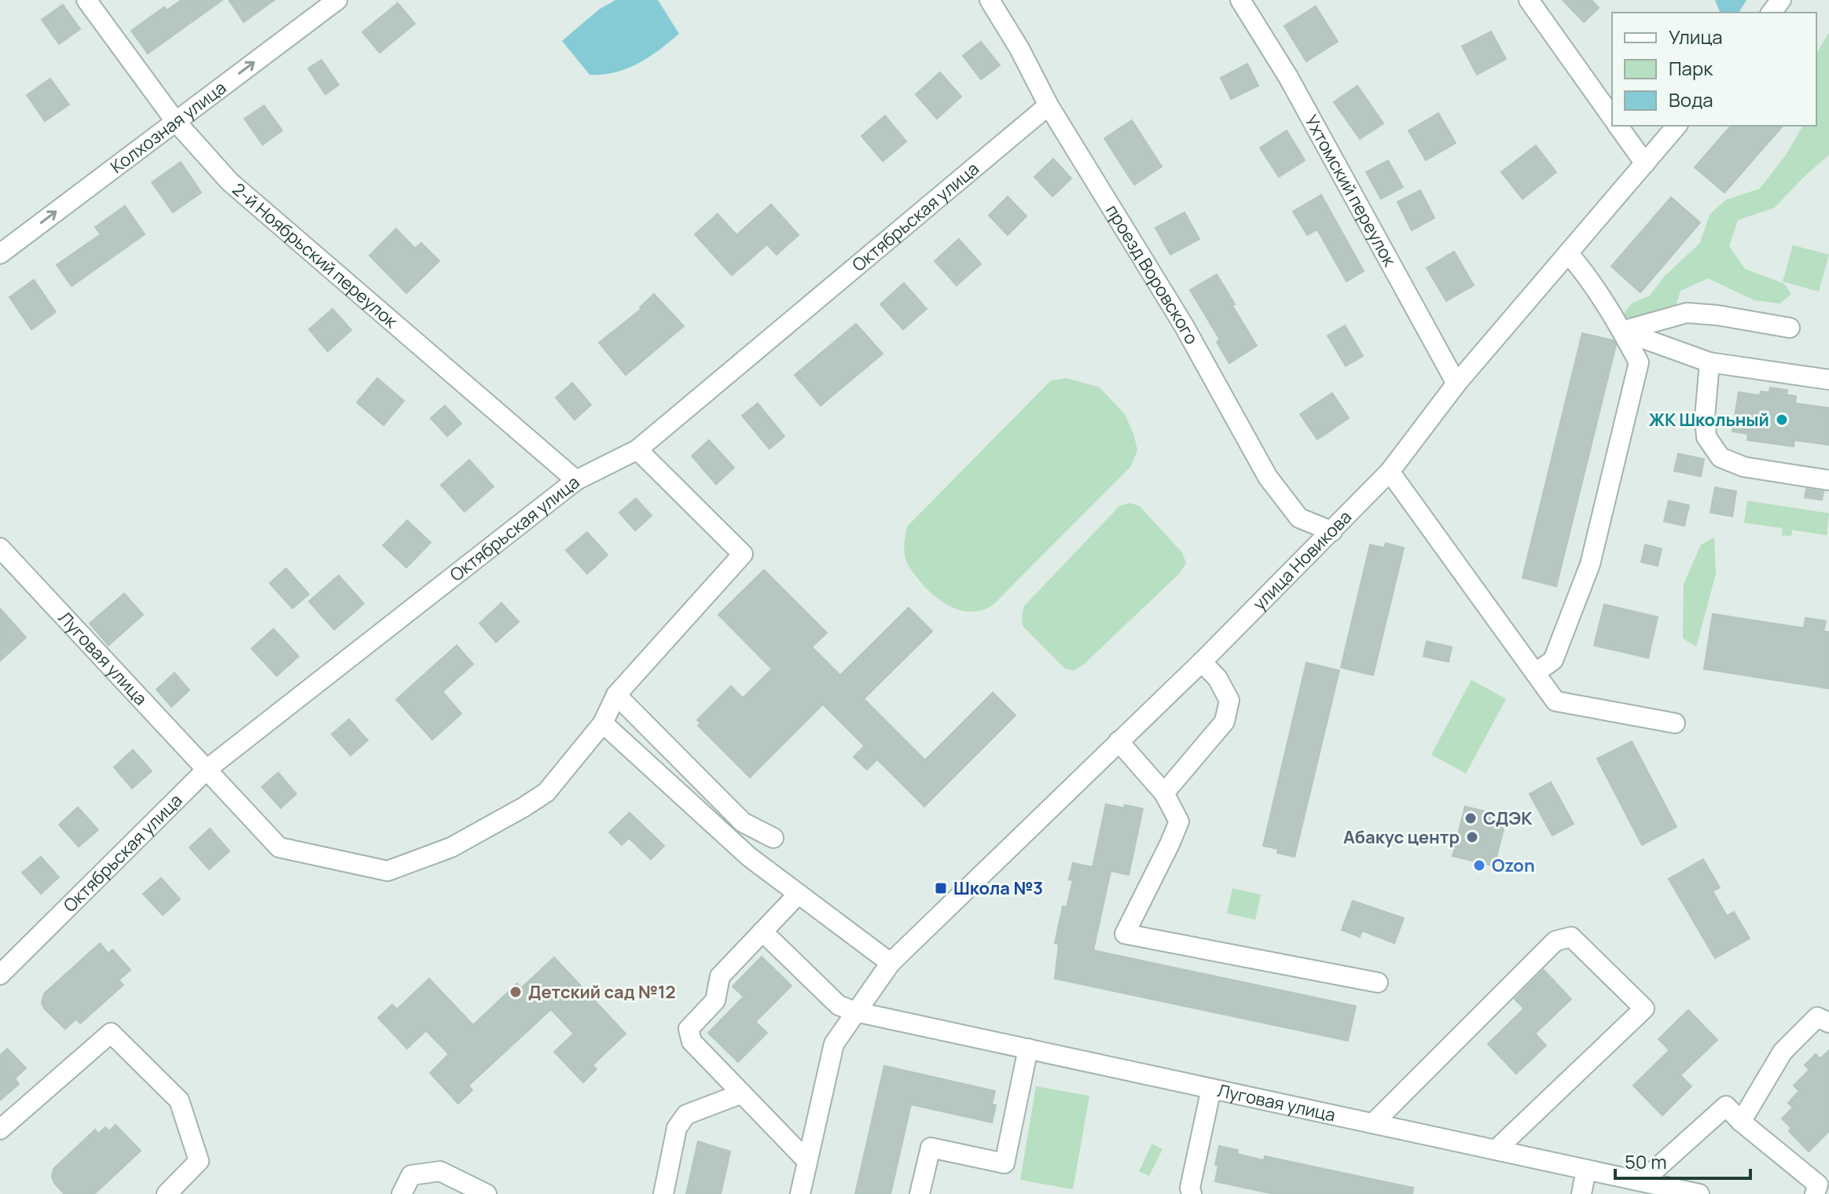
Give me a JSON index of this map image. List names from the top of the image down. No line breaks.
{"streets":{"street":["Колхозная улица","Ухтомский переулок","Октябрьская улица","2-й Ноябрьский переулок","проезд Воровского","улица Новикова","Луговая улица"]},"crossings":[["Колхозная улица","2-й Ноябрьский переулок"],["Ухтомский переулок","улица Новикова"],["Октябрьская улица","2-й Ноябрьский переулок"],["Октябрьская улица","проезд Воровского"],["Октябрьская улица","Луговая улица"],["проезд Воровского","улица Новикова"],["улица Новикова","Луговая улица"]],"one_way":["Колхозная улица"],"places":{"other":["ЖК Школьный","СДЭК","Абакус центр","Ozon","Детский сад №12"],"transit":["Школа №3"]},"legend":["Улица","Парк","Вода"],"scale_bar":"50 m"}
